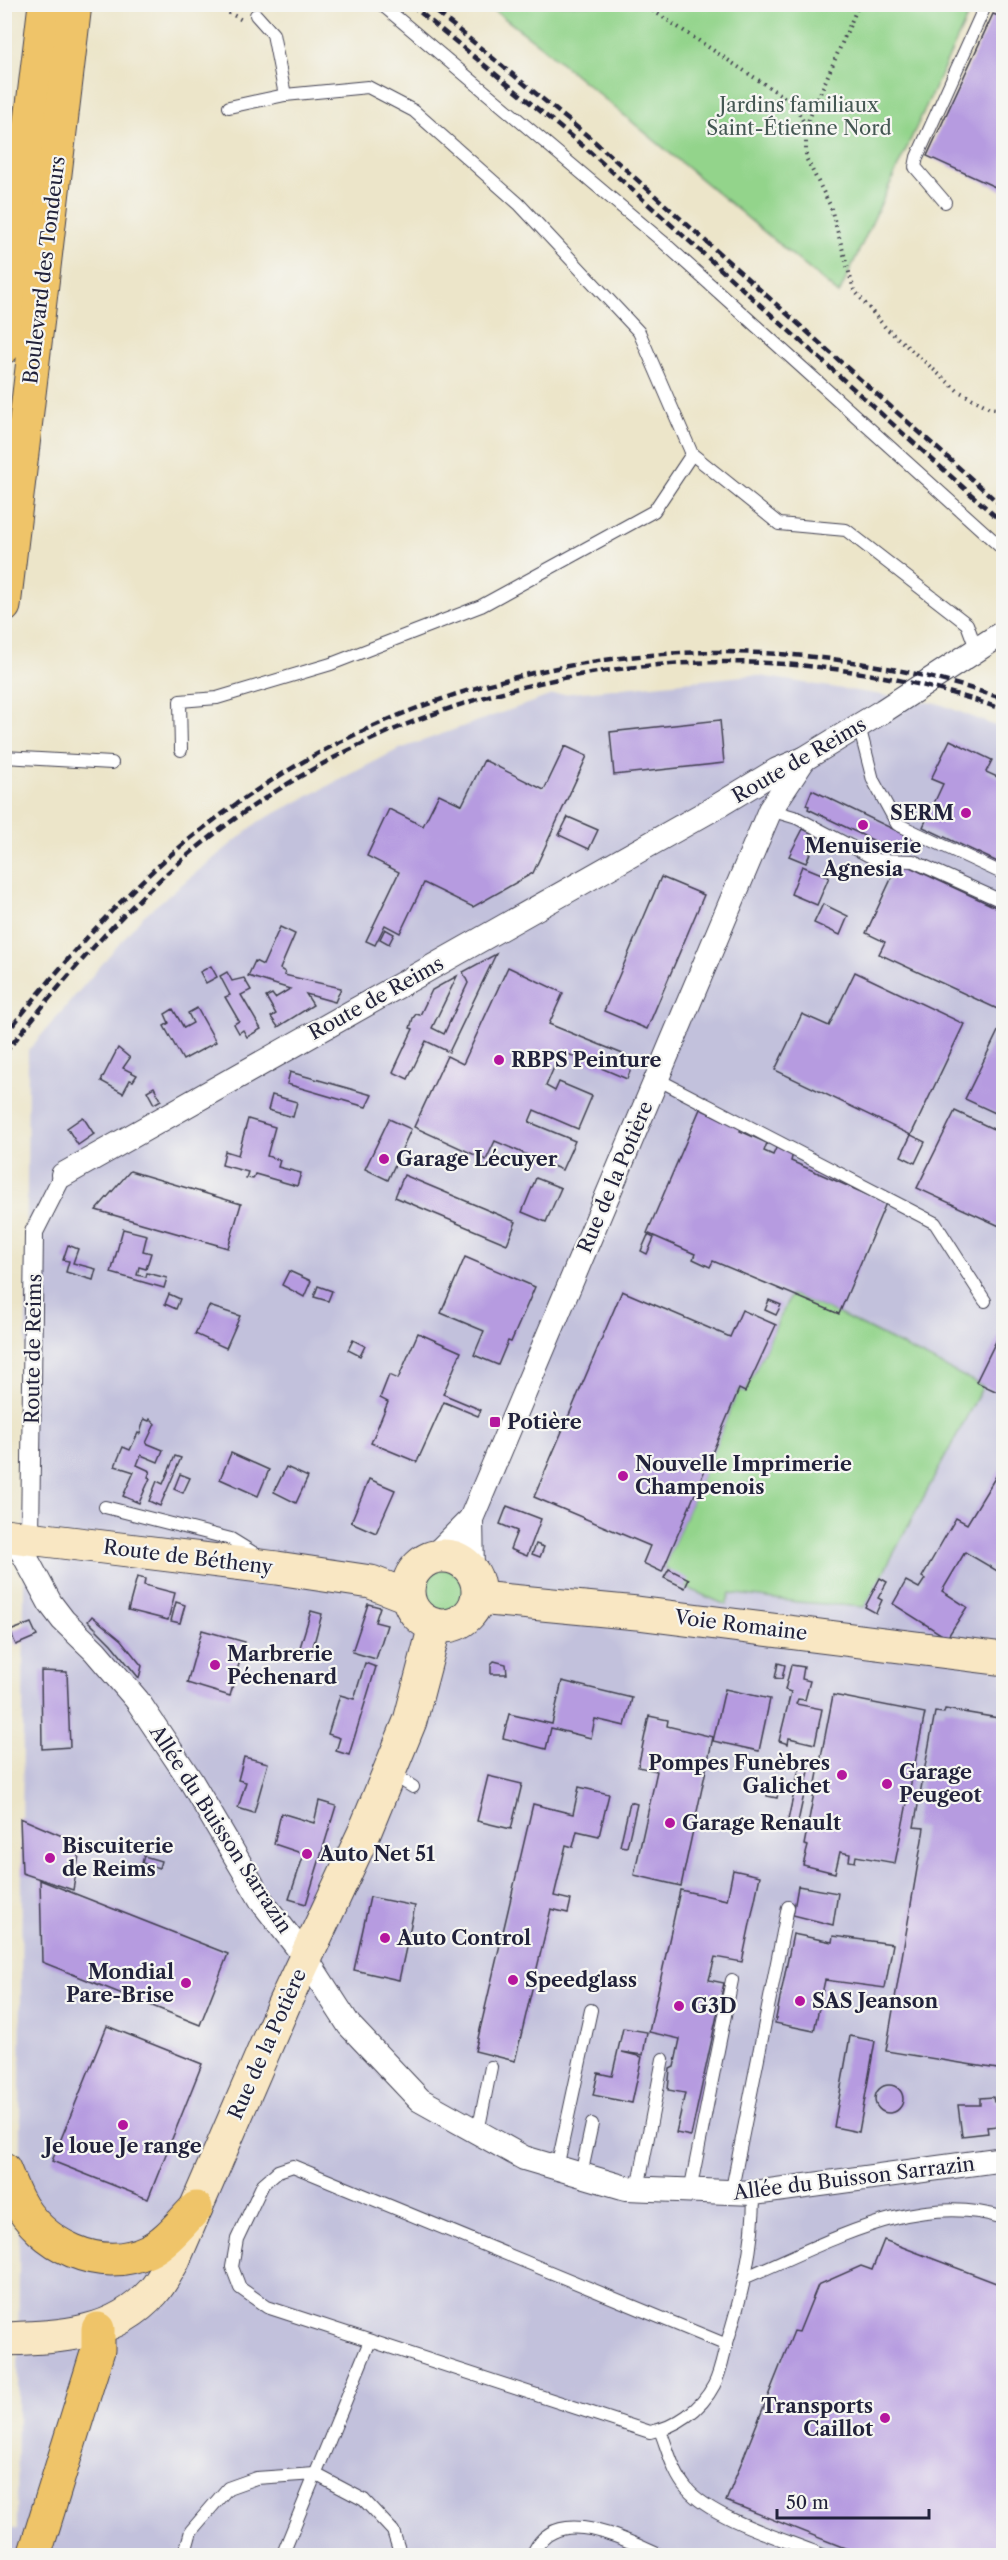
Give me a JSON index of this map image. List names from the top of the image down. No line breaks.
{"streets":{"highway":["Boulevard des Tondeurs"],"main road":["Rue de la Potière","Route de Bétheny","Voie Romaine"],"street":["Route de Reims","Allée du Buisson Sarrazin"]},"crossings":[["Route de Reims","Rue de la Potière"],["Route de Reims","Route de Bétheny"],["Route de Reims","Allée du Buisson Sarrazin"],["Rue de la Potière","Route de Bétheny"],["Rue de la Potière","Voie Romaine"],["Rue de la Potière","Allée du Buisson Sarrazin"],["Route de Bétheny","Voie Romaine"],["Route de Bétheny","Allée du Buisson Sarrazin"]],"parks":["Jardins familiaux Saint-Étienne Nord"],"places":{"other":["SERM","Menuiserie Agnesia","RBPS Peinture","Garage Lécuyer","Nouvelle Imprimerie Champenois","Marbrerie Péchenard","Pompes Funèbres Galichet","Garage Peugeot","Garage Renault","Auto Net 51","Biscuiterie de Reims","Auto Control","Speedglass","Mondial Pare-Brise","SAS Jeanson","G3D","Je loue Je range","Transports Caillot"],"transit":["Potière"]},"scale_bar":"50 m"}
